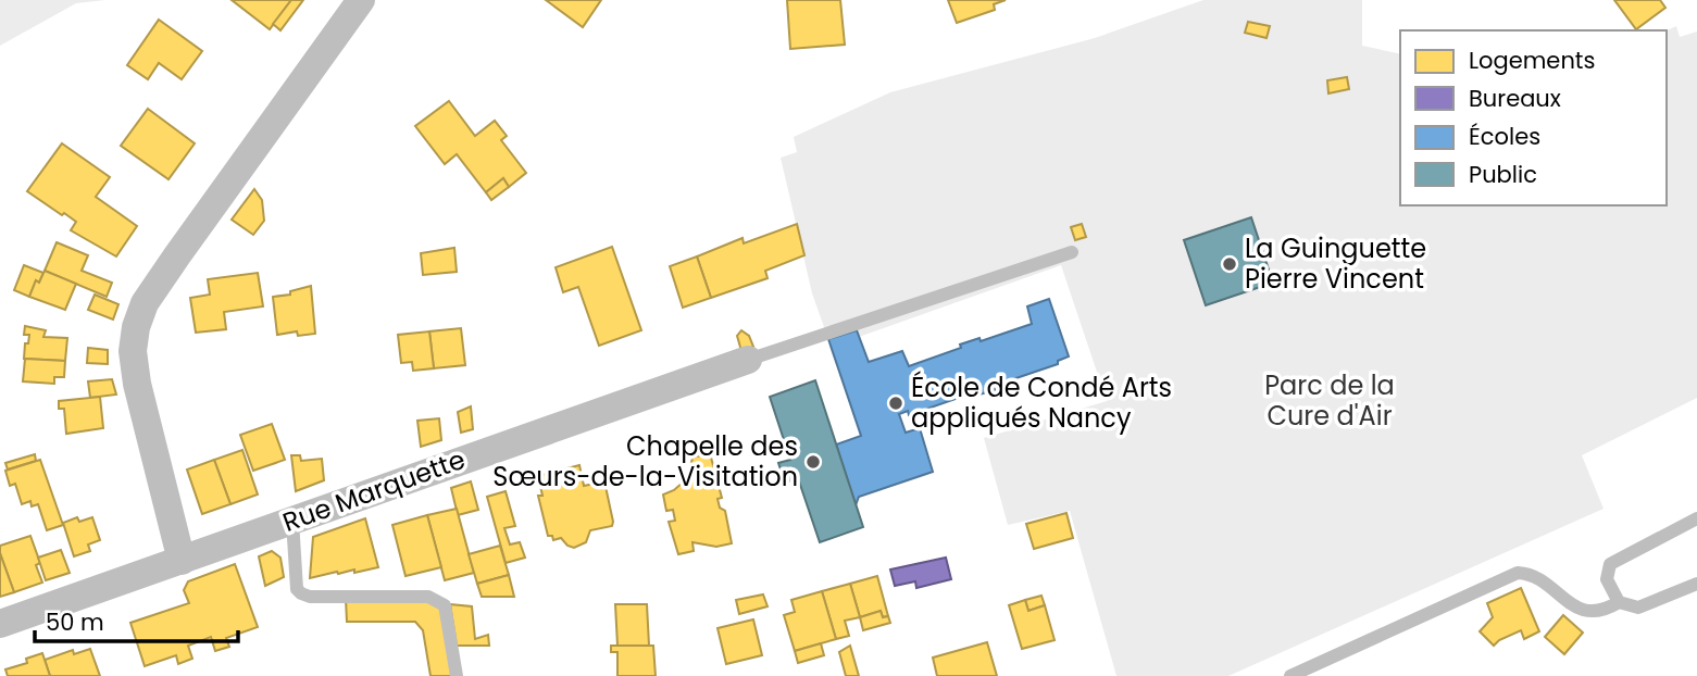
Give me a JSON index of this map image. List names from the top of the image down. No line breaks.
{"streets":{"street":["Rue Marquette"]},"parks":["Parc de la Cure d'Air"],"places":["La Guinguette Pierre Vincent","École de Condé Arts appliqués Nancy","Chapelle des Sœurs-de-la-Visitation"],"legend":["Logements","Bureaux","Écoles","Public"],"scale_bar":"50 m"}
